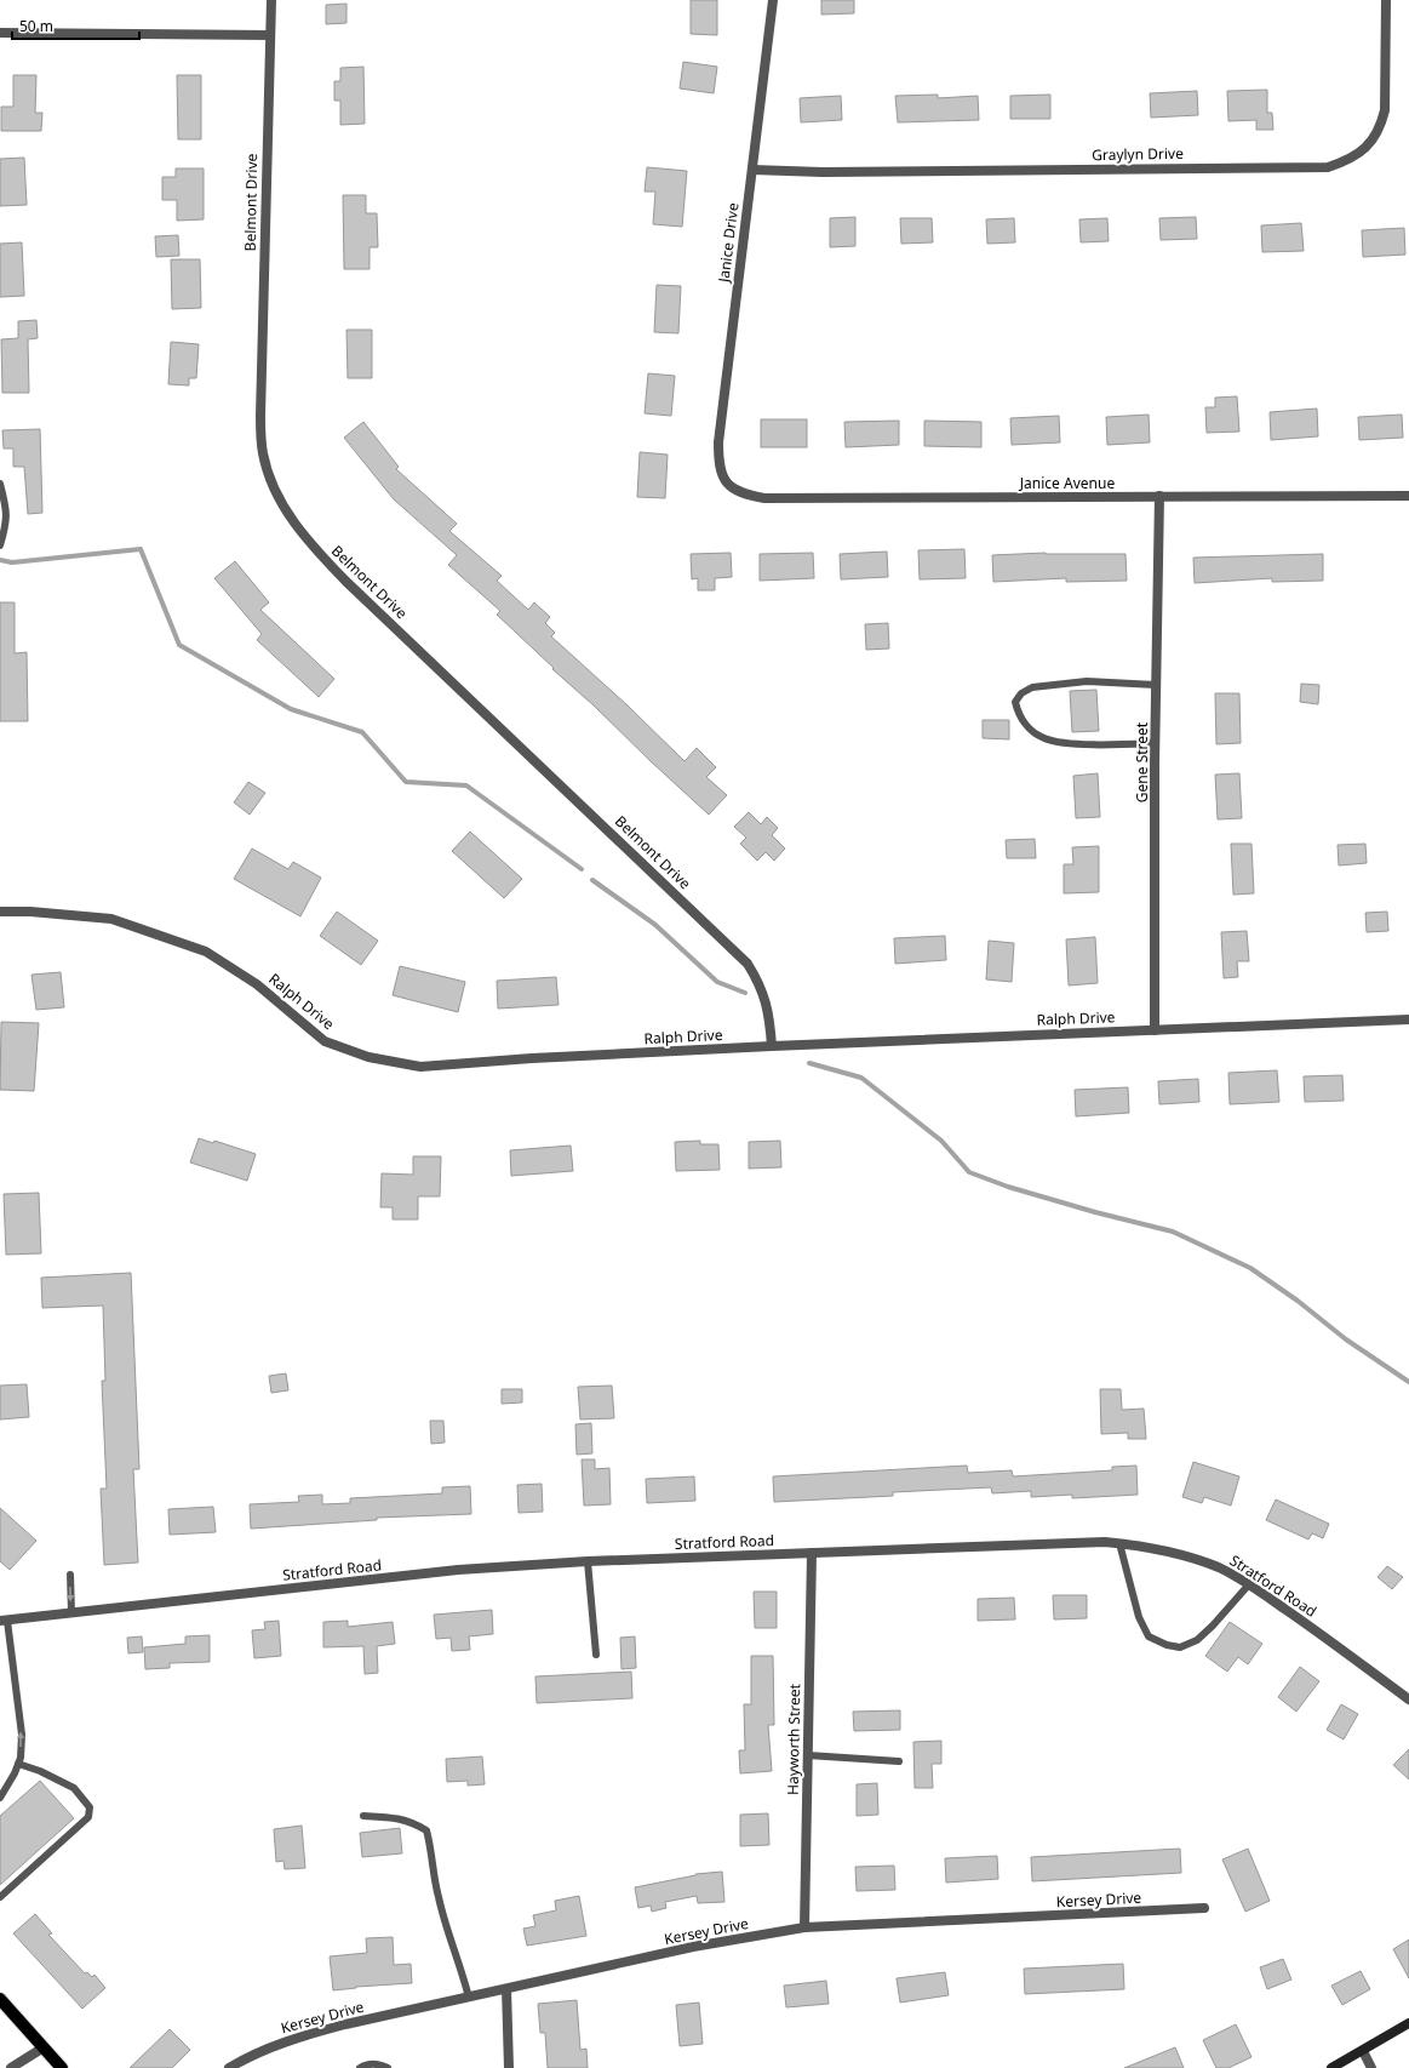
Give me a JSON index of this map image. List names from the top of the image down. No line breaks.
{"streets":{"street":["Graylyn Drive","Belmont Drive","Janice Drive","Janice Avenue","Gene Street","Ralph Drive","Stratford Road","Hayworth Street","Kersey Drive"]},"crossings":[["Graylyn Drive","Janice Drive"],["Belmont Drive","Ralph Drive"],["Janice Drive","Janice Avenue"],["Janice Avenue","Gene Street"],["Gene Street","Ralph Drive"],["Stratford Road","Hayworth Street"],["Hayworth Street","Kersey Drive"]],"scale_bar":"50 m"}
